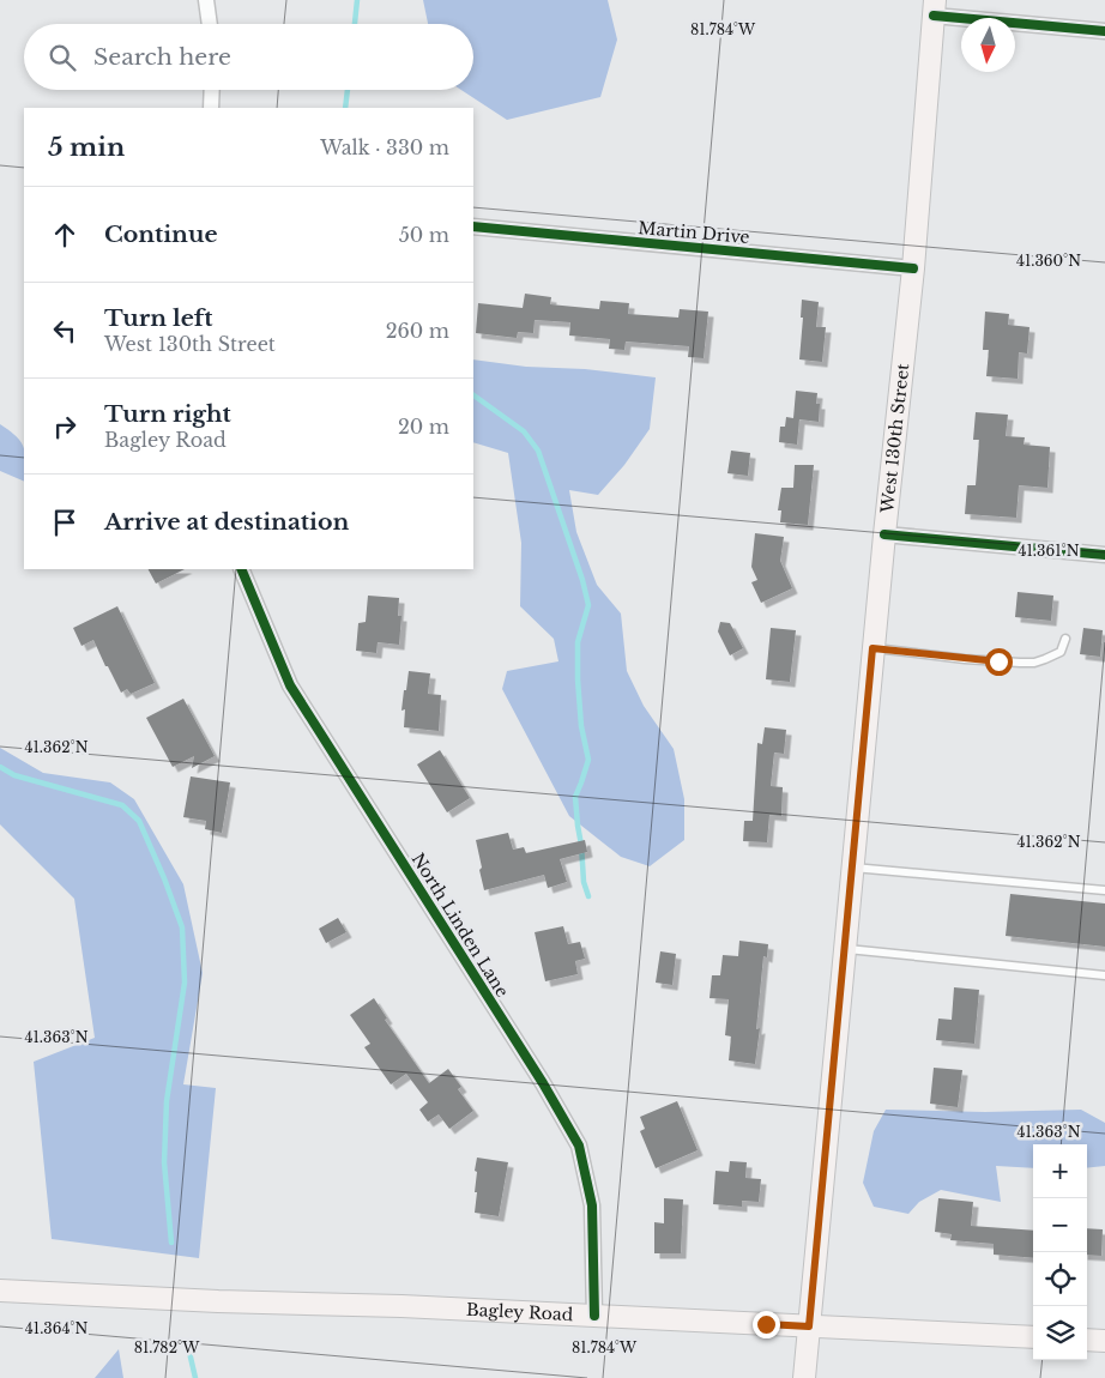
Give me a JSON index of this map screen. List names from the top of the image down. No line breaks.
{"streets":{"main road":["West 130th Street","Bagley Road"],"street":["Martin Drive","North Linden Lane"]},"crossings":[["Martin Drive","West 130th Street"],["West 130th Street","Bagley Road"],["North Linden Lane","Bagley Road"]],"north":"bottom","page":{"search":"Search here","heading":["5 min","Walk · 330 m"],"list":[["Continue","50 m"],["Turn left","West 130th Street","260 m"],["Turn right","Bagley Road","20 m"],"Arrive at destination"],"map_buttons":["+","−"]},"coordinates":["81.784°W","41.360°N","41.361°N","41.362°N","41.363°N","41.364°N","81.782°W"]}
